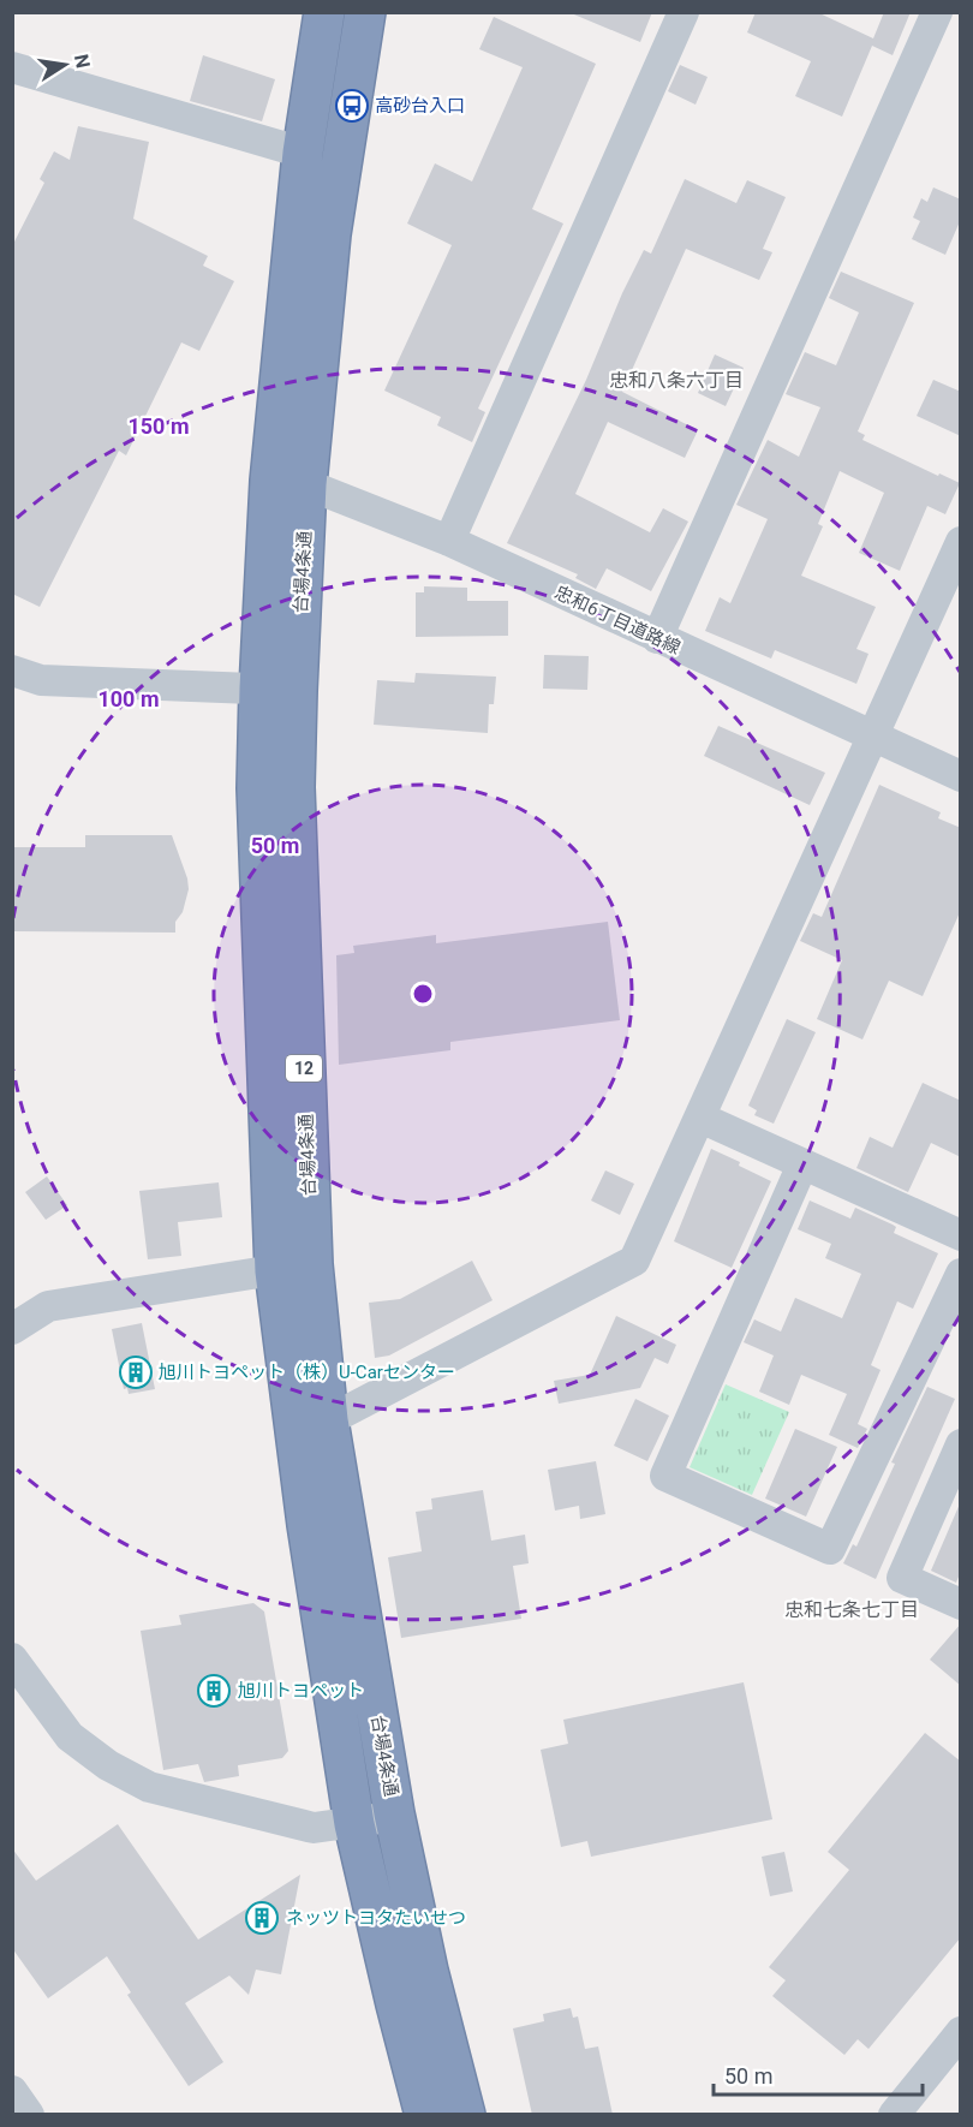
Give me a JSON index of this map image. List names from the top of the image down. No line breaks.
{"streets":{"highway":["台場4条通","12"],"street":["忠和6丁目道路線"]},"crossings":[["台場4条通","忠和6丁目道路線"]],"districts":["忠和八条六丁目","忠和七条七丁目"],"places":{"bus stop":["高砂台入口"],"building":["旭川トヨペット（株）U-Carセンター","旭川トヨペット","ネッツトヨタたいせつ"]},"scale_bar":"50 m","north":"right","rings":["150 m","100 m","50 m"]}
